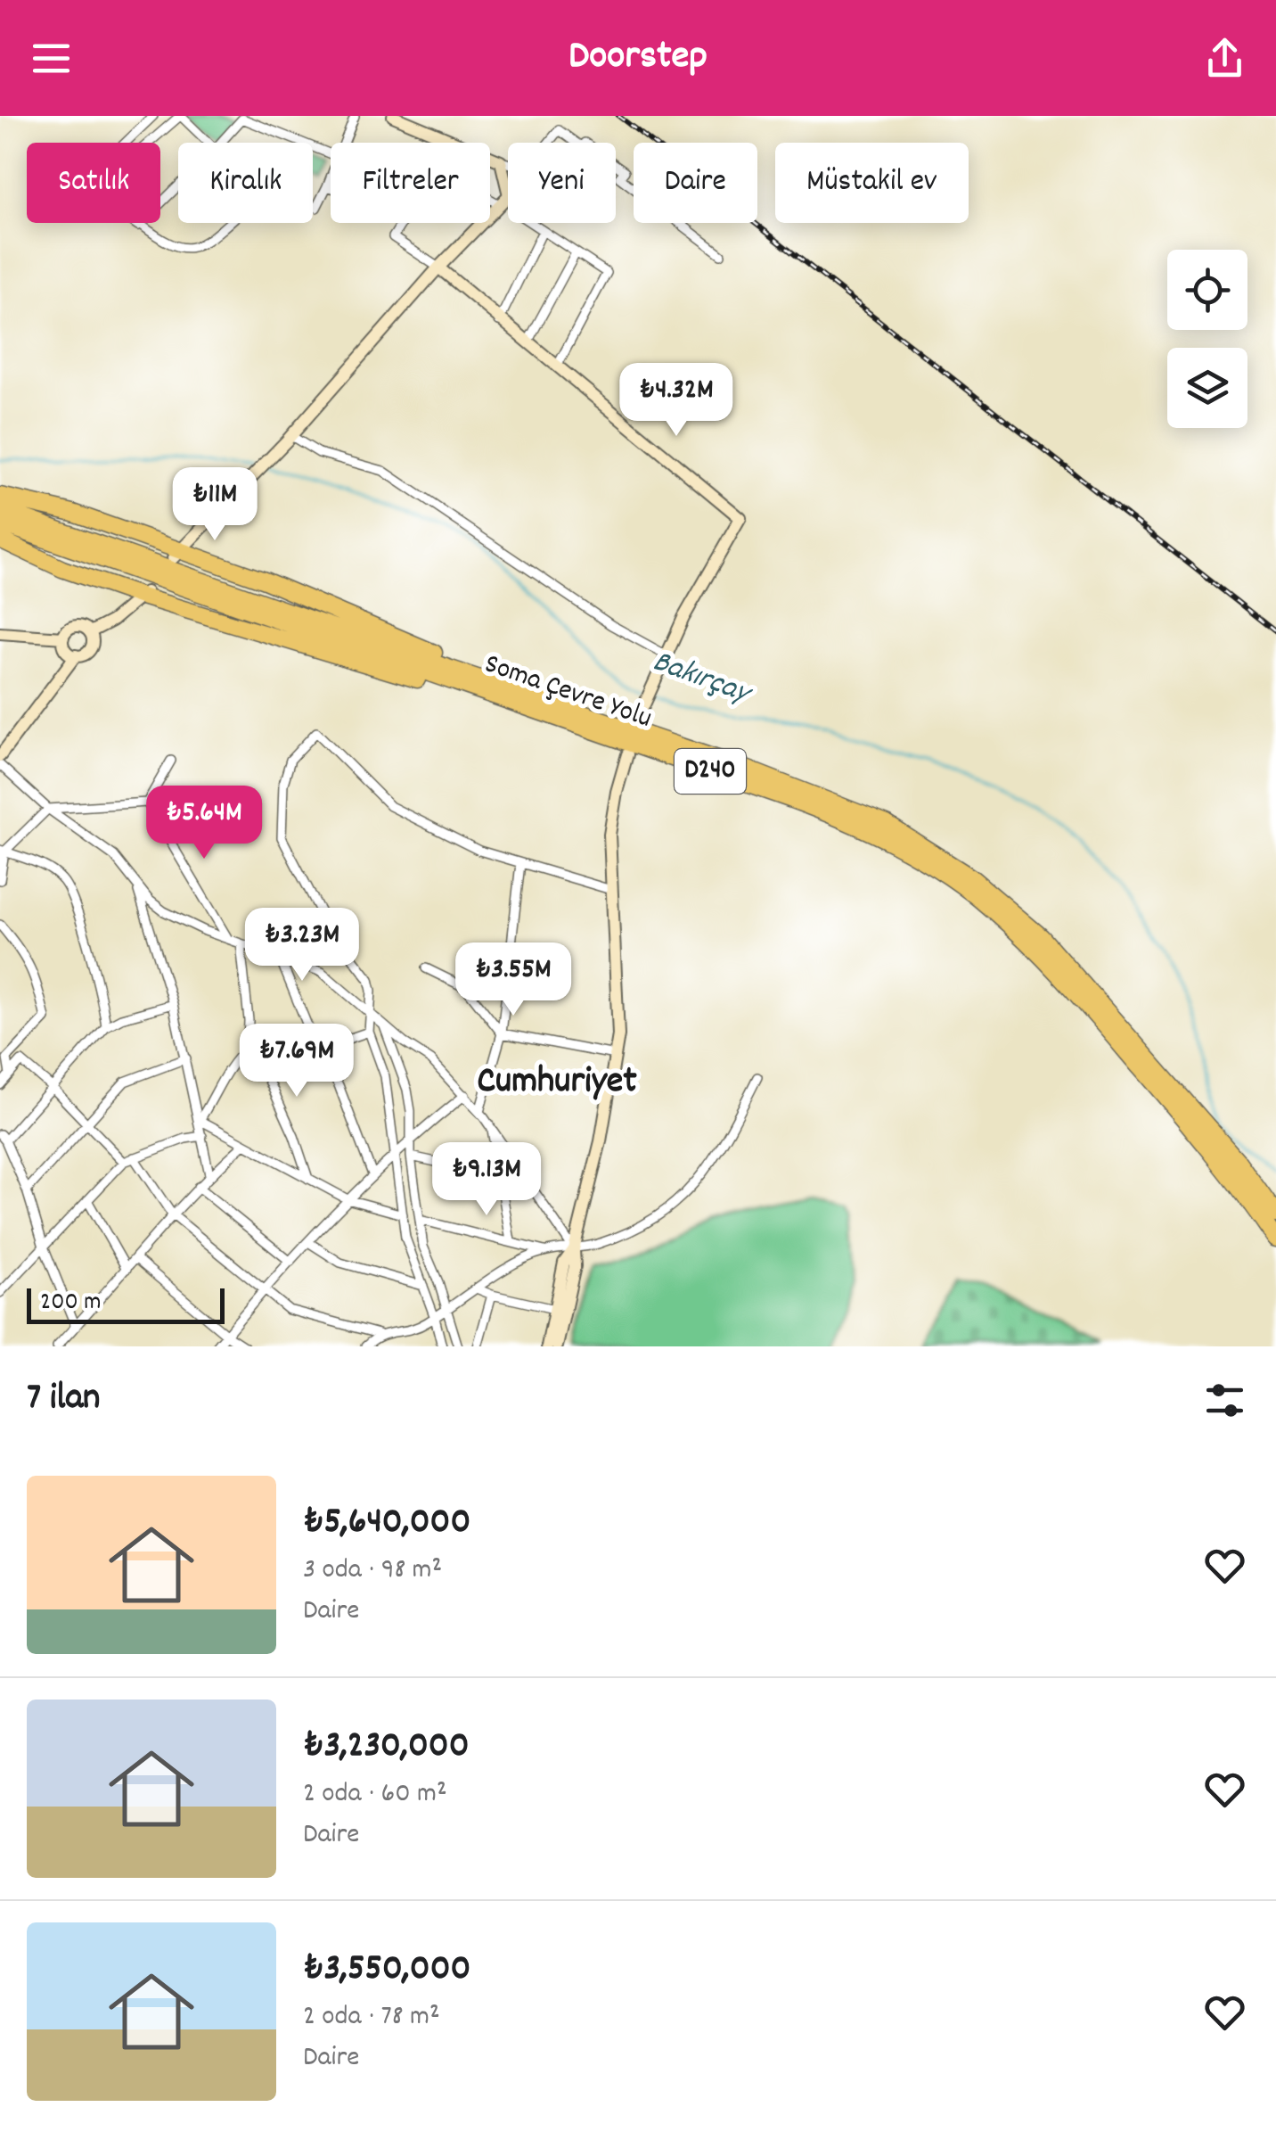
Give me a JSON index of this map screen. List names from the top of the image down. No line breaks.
{"streets":{"highway":["Soma Çevre Yolu","D240"]},"districts":["Cumhuriyet"],"water":["Bakırçay"],"scale_bar":"200 m","page":{"header":"Doorstep","chip":["Satılık","Kiralık","Filtreler","Yeni","Daire","Müstakil ev"],"price":["₺4.32M","₺11M","₺5.64M","₺3.23M","₺3.55M","₺7.69M","₺9.13M"],"scale":"200 m","heading":"7 ilan","list":[{"name":"₺5,640,000","note":"3 oda · 98 m² · Daire"},{"name":"₺3,230,000","note":"2 oda · 60 m² · Daire"},{"name":"₺3,550,000","note":"2 oda · 78 m² · Daire"}]}}
